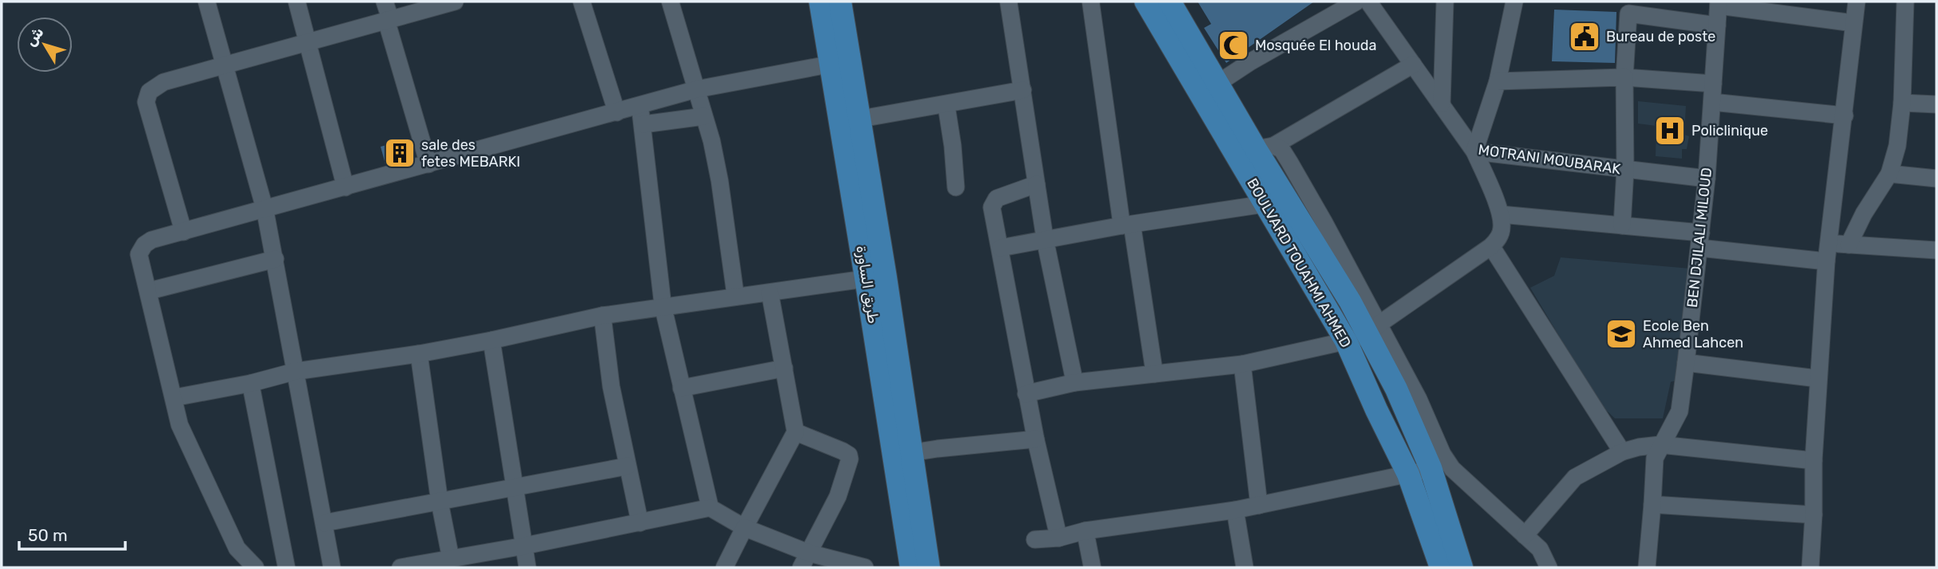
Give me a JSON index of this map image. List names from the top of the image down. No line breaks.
{"streets":{"main road":["BOULVARD TOUAHMI AHMED","طريق الساورة"],"street":["MOTRANI MOUBARAK","BEN DJILALI MILOUD"]},"crossings":[["MOTRANI MOUBARAK","BEN DJILALI MILOUD"]],"places":{"public building":["Bureau de poste"],"mosque":["Mosquée El houda"],"hospital":["Policlinique"],"building":["sale des fetes MEBARKI"],"school or university":["Ecole Ben Ahmed Lahcen"]},"scale_bar":"50 m","north":"top left"}
